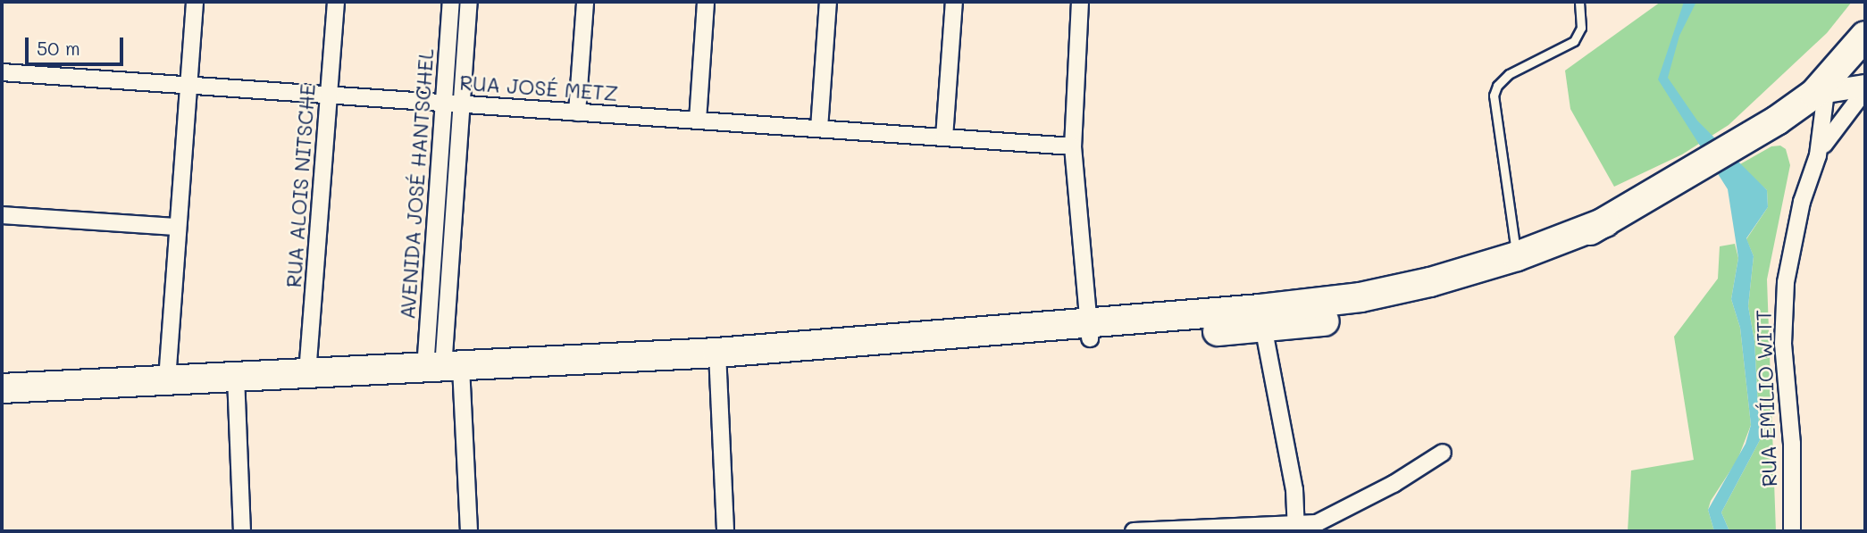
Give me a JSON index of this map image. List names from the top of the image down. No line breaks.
{"streets":{"street":["RUA JOSÉ METZ","AVENIDA JOSÉ HANTSCHEL","RUA ALOIS NITSCHE","RUA EMÍLIO WITT"]},"crossings":[["RUA JOSÉ METZ","AVENIDA JOSÉ HANTSCHEL"],["RUA JOSÉ METZ","RUA ALOIS NITSCHE"]],"scale_bar":"50 m"}
